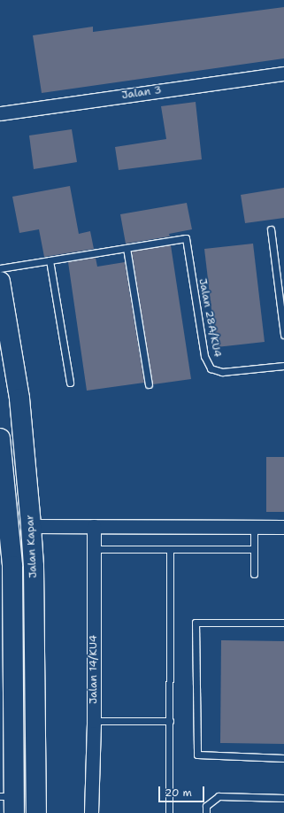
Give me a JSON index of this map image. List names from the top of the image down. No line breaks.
{"streets":{"highway":["Jalan Kapar"],"street":["Jalan 3","Jalan 14/KU4"],"lane":["Jalan 28A/KU4"]},"scale_bar":"20 m"}
